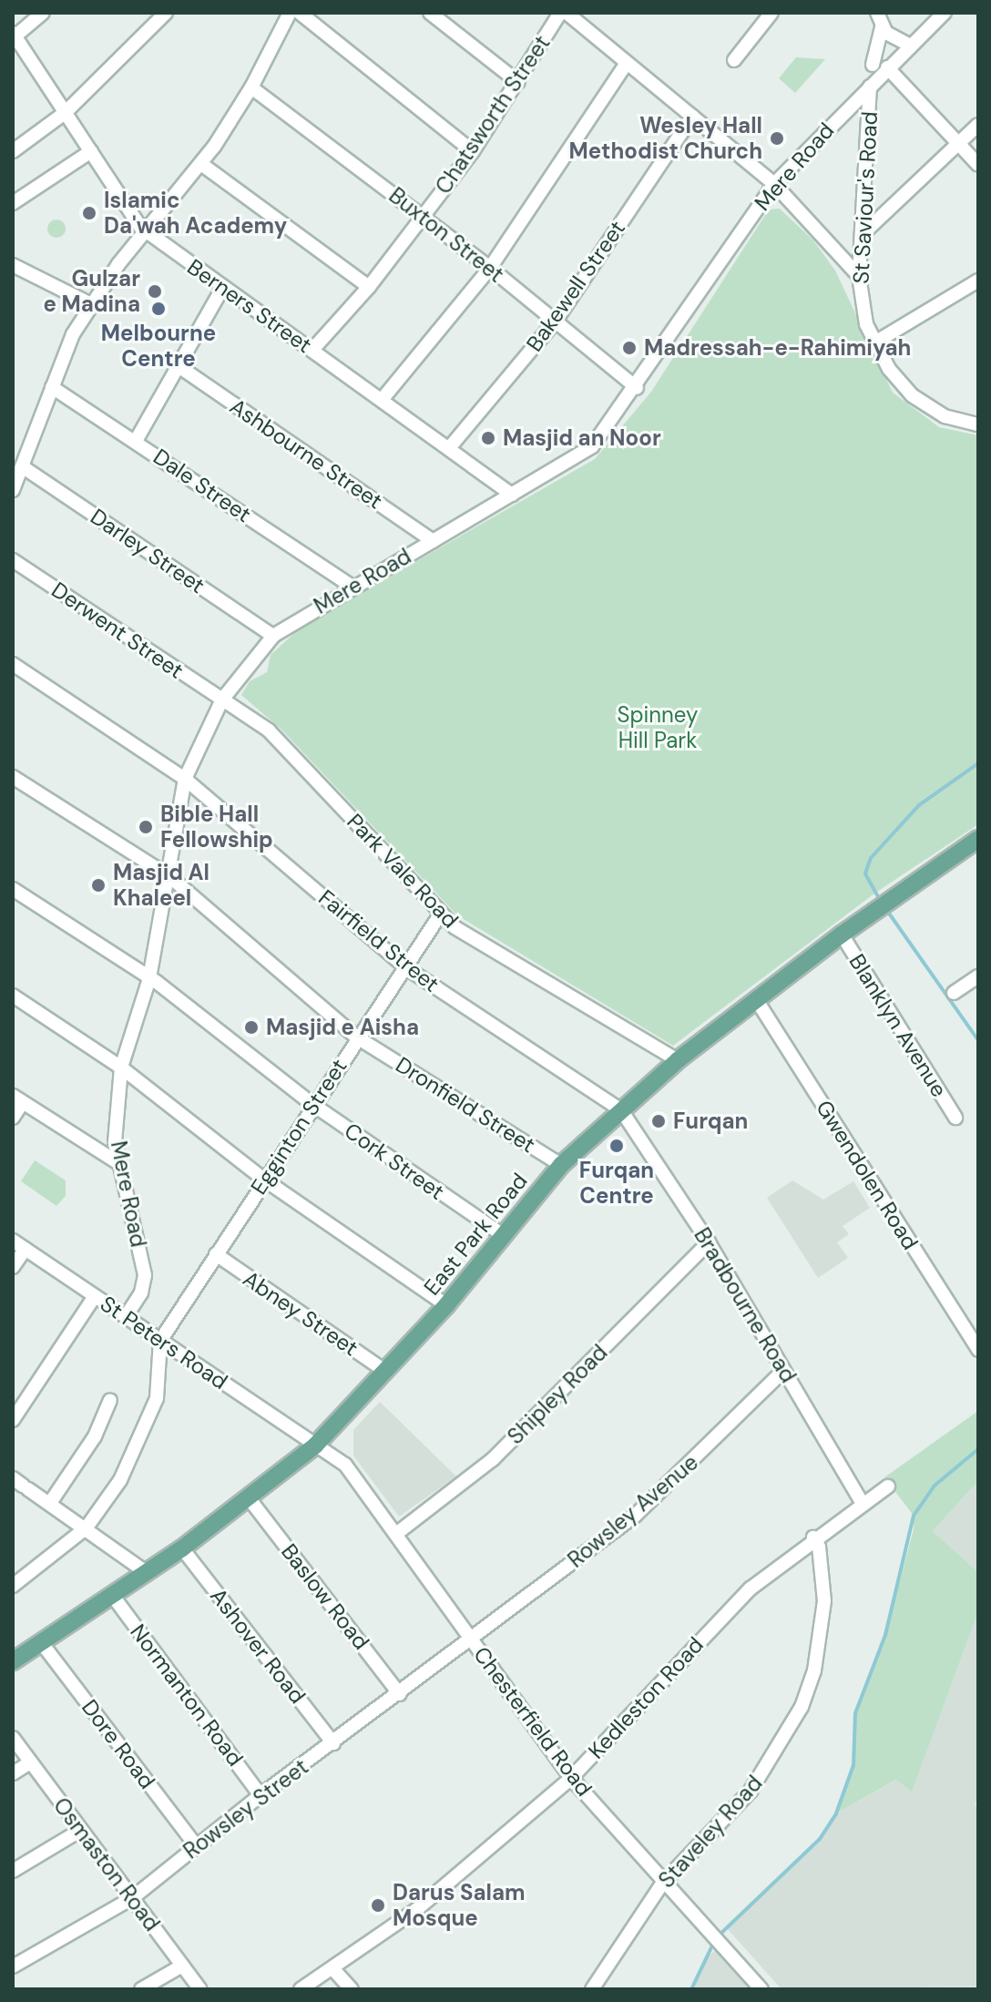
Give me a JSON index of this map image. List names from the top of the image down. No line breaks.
{"streets":{"main road":["East Park Road"],"street":["Chatsworth Street","Mere Road","St Saviour's Road","Buxton Street","Bakewell Street","Berners Street","Ashbourne Street","Dale Street","Darley Street","Derwent Street","Park Vale Road","Fairfield Street","Blanklyn Avenue","Dronfield Street","Egginton Street","Cork Street","Gwendolen Road","Bradbourne Road","Abney Street","St Peters Road","Shipley Road","Rowsley Avenue","Baslow Road","Ashover Road","Normanton Road","Kedleston Road","Chesterfield Road","Dore Road","Rowsley Street","Staveley Road","Osmaston Road"]},"crossings":[["Chatsworth Street","Buxton Street"],["Chatsworth Street","Berners Street"],["Mere Road","St Saviour's Road"],["Mere Road","Buxton Street"],["Mere Road","Berners Street"],["Mere Road","Ashbourne Street"],["Mere Road","Dale Street"],["Mere Road","Darley Street"],["Mere Road","Derwent Street"],["Mere Road","Park Vale Road"],["Mere Road","Fairfield Street"],["Mere Road","Dronfield Street"],["Mere Road","Cork Street"],["Mere Road","St Peters Road"],["Buxton Street","Bakewell Street"],["Bakewell Street","Berners Street"],["Derwent Street","Park Vale Road"],["Park Vale Road","Egginton Street"],["Park Vale Road","East Park Road"],["Fairfield Street","Egginton Street"],["Fairfield Street","East Park Road"],["Fairfield Street","Bradbourne Road"],["Blanklyn Avenue","East Park Road"],["Dronfield Street","Egginton Street"],["Dronfield Street","East Park Road"],["Egginton Street","Cork Street"],["Egginton Street","Abney Street"],["Egginton Street","St Peters Road"],["Cork Street","East Park Road"],["Gwendolen Road","East Park Road"],["East Park Road","Bradbourne Road"],["East Park Road","Abney Street"],["East Park Road","St Peters Road"],["East Park Road","Baslow Road"],["East Park Road","Ashover Road"],["East Park Road","Normanton Road"],["East Park Road","Chesterfield Road"],["East Park Road","Dore Road"],["Bradbourne Road","Shipley Road"],["Bradbourne Road","Rowsley Avenue"],["Bradbourne Road","Kedleston Road"],["St Peters Road","Chesterfield Road"],["Shipley Road","Chesterfield Road"],["Rowsley Avenue","Chesterfield Road"],["Rowsley Avenue","Rowsley Street"],["Baslow Road","Rowsley Street"],["Ashover Road","Rowsley Street"],["Normanton Road","Rowsley Street"],["Kedleston Road","Chesterfield Road"],["Kedleston Road","Staveley Road"],["Chesterfield Road","Rowsley Street"],["Chesterfield Road","Staveley Road"],["Dore Road","Rowsley Street"],["Rowsley Street","Osmaston Road"]],"parks":["Spinney Hill Park"],"places":["Wesley Hall Methodist Church","Islamic Da'wah Academy","Gulzar e Madina","Melbourne Centre","Madressah-e-Rahimiyah","Masjid an Noor","Bible Hall Fellowship","Masjid Al Khaleel","Masjid e Aisha","Furqan","Furqan Centre","Darus Salam Mosque"]}
